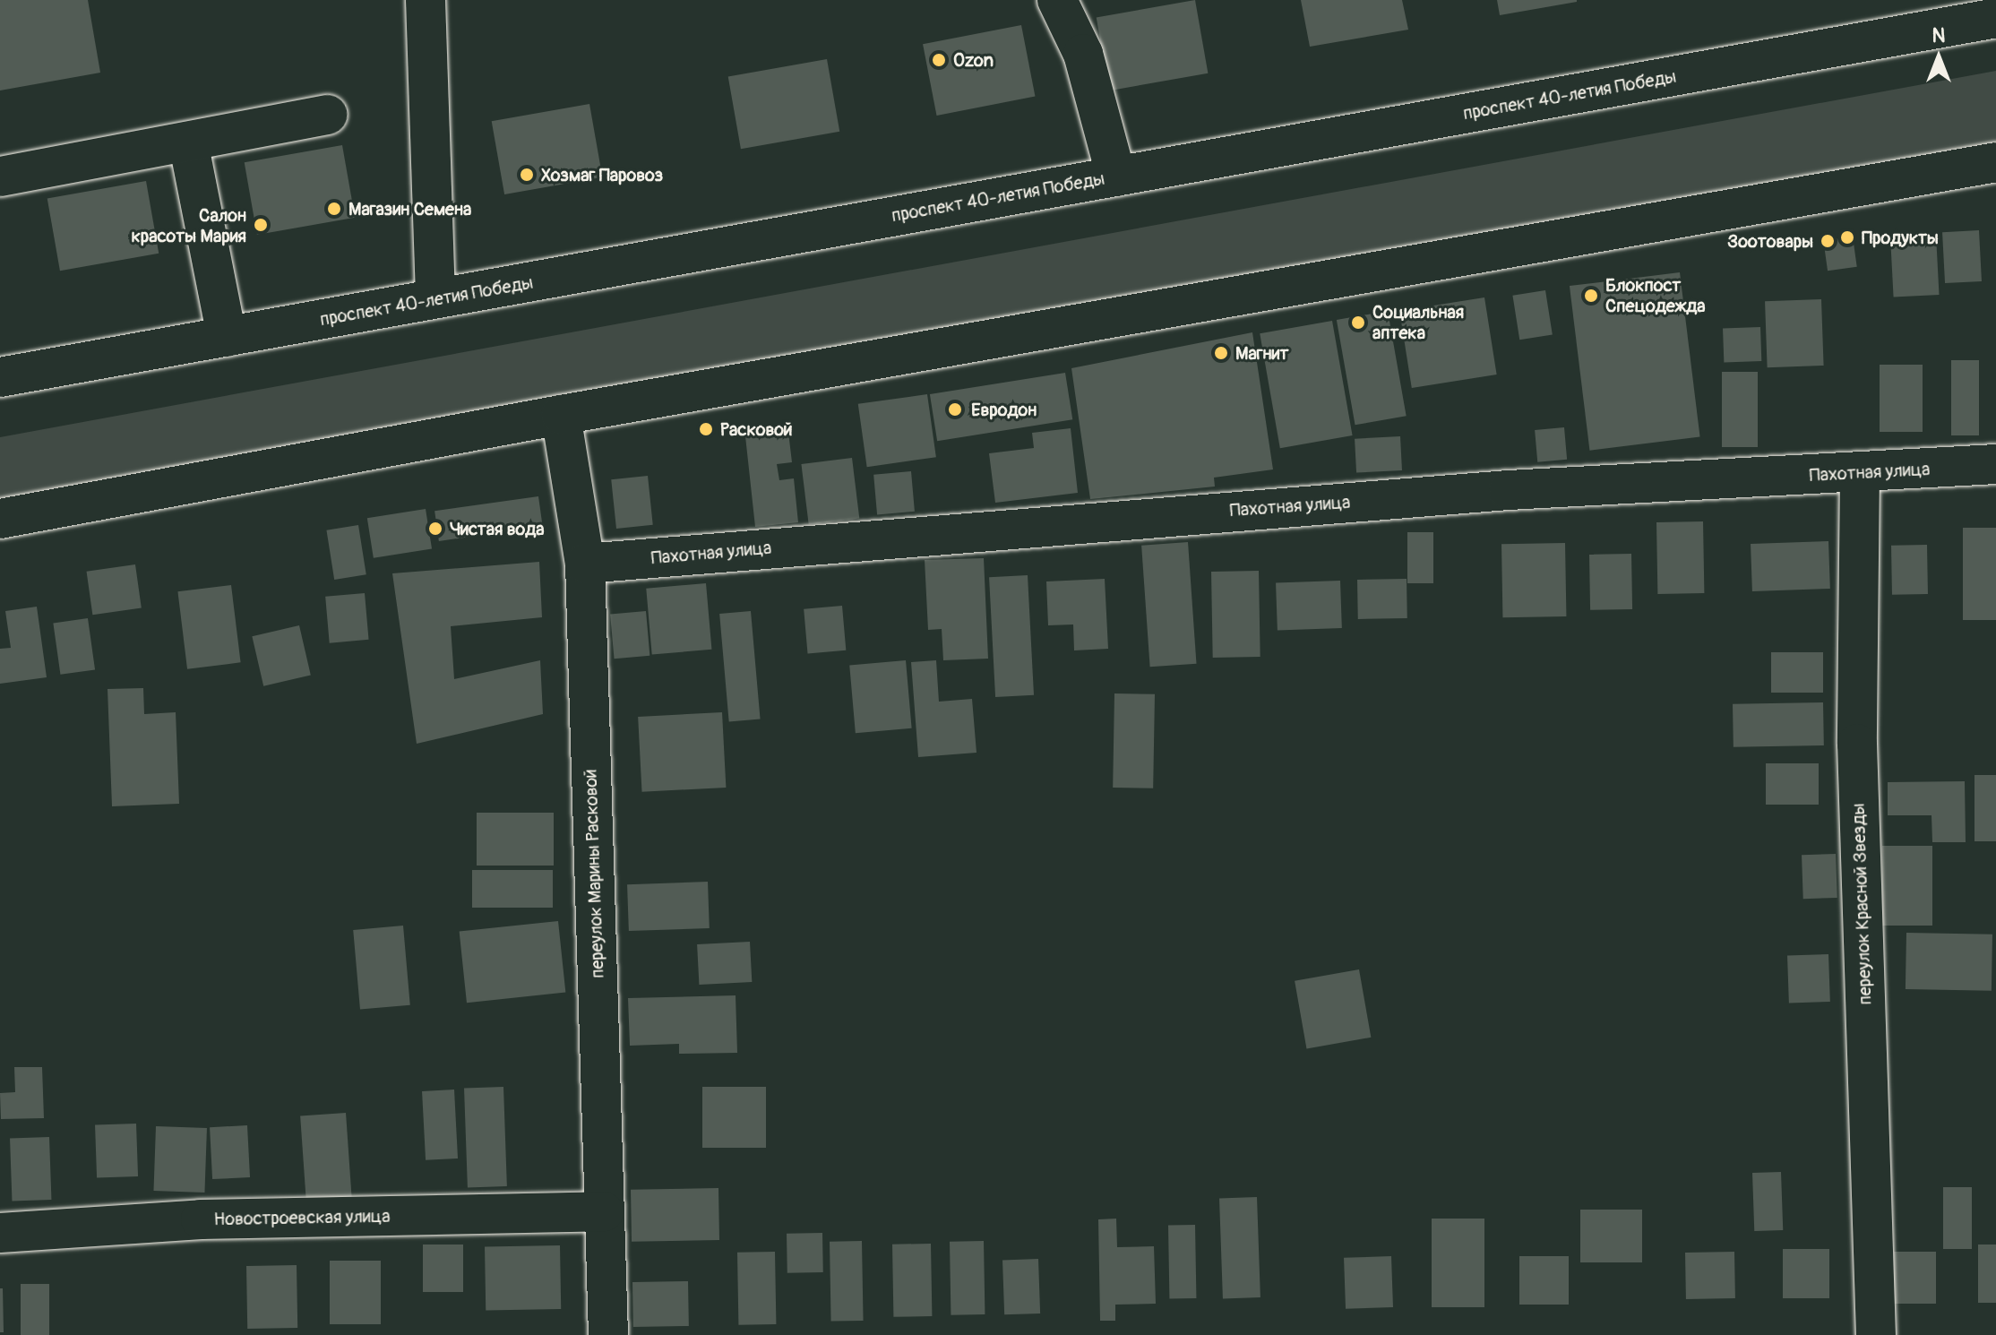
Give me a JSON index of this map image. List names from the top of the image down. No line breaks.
{"streets":{"main road":["проспект 40-летия Победы","Пахотная улица","переулок Марины Расковой","переулок Красной Звезды","Новостроевская улица"]},"crossings":[["Пахотная улица","переулок Марины Расковой"],["Пахотная улица","переулок Красной Звезды"],["переулок Марины Расковой","Новостроевская улица"]],"places":["Ozon","Хозмаг Паровоз","Магазин Семена","Салон красоты Мария","Продукты","Зоотовары","Блокпост Спецодежда","Социальная аптека","Магнит","Евродон","Расковой","Чистая вода"],"north":"top"}
